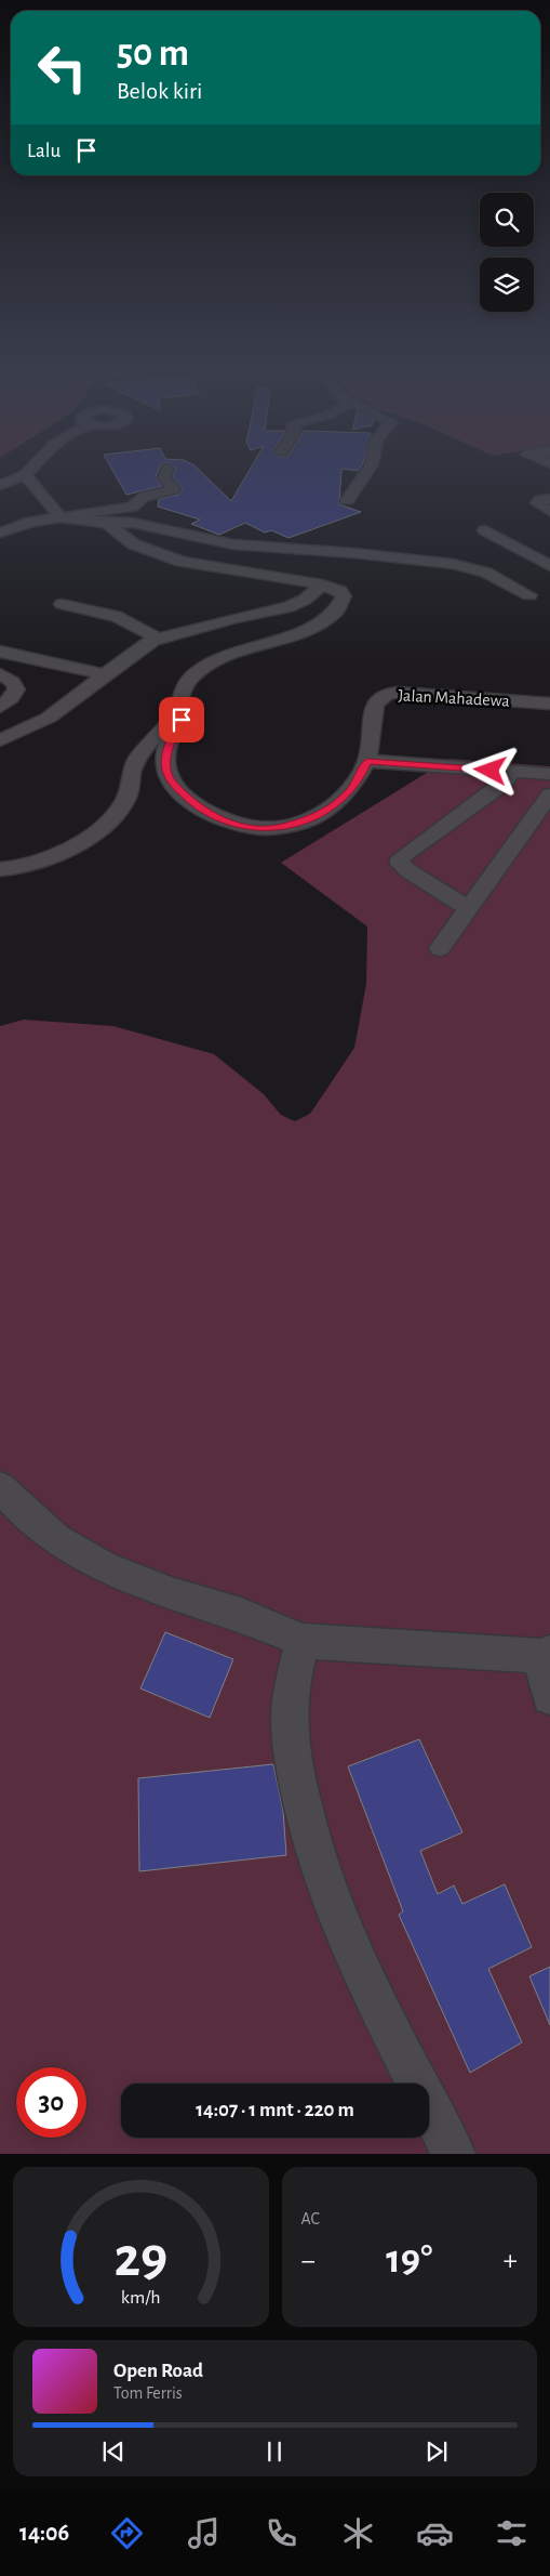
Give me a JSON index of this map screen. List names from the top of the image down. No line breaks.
{"streets":{"street":["Jalan Mahadewa"]},"page":{"turn":["50 m","Belok kiri"],"then":"Lalu","limit":"30","trip":"14:07 · 1 mnt · 220 m","tile":"AC","heat":["−","19°","+"],"song":["Open Road","Tom Ferris"],"tabs":"14:06","gauge":["29","km/h"]}}
